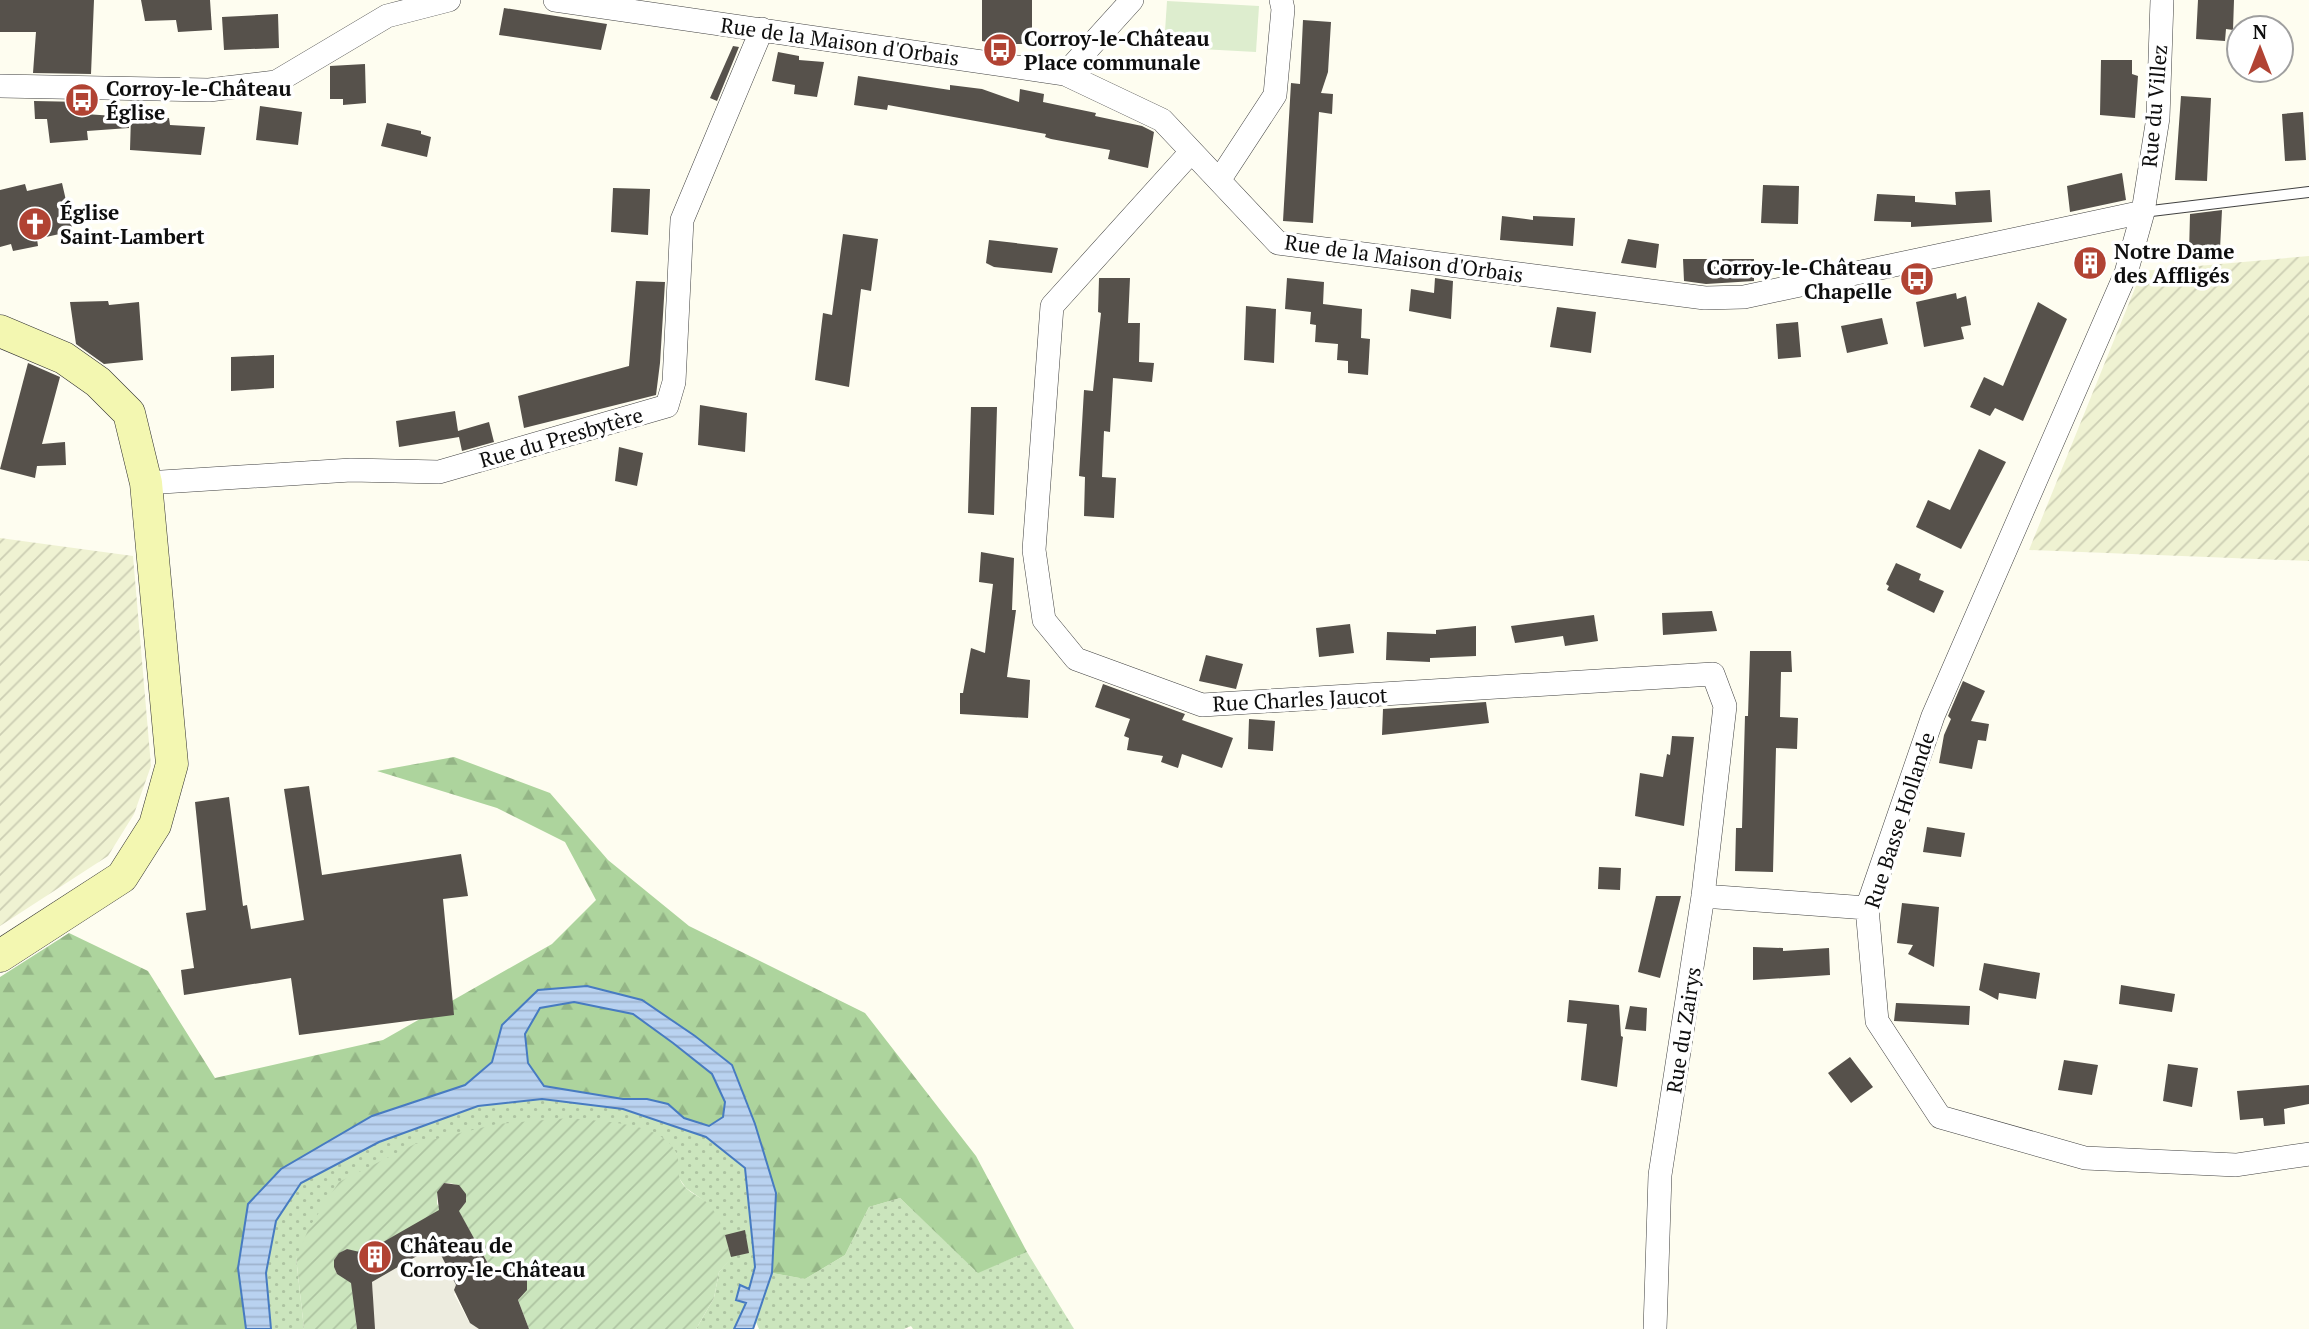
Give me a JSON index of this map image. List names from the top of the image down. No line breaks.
{"streets":{"street":["Rue de la Maison d'Orbais","Rue du Villez","Rue du Presbytère","Rue Charles Jaucot","Rue Basse Hollande","Rue du Zairys"]},"crossings":[["Rue de la Maison d'Orbais","Rue du Villez"],["Rue de la Maison d'Orbais","Rue du Presbytère"],["Rue de la Maison d'Orbais","Rue Charles Jaucot"],["Rue de la Maison d'Orbais","Rue Basse Hollande"],["Rue du Villez","Rue Basse Hollande"],["Rue Charles Jaucot","Rue du Zairys"]],"places":{"bus stop":["Corroy-le-Château Place communale","Corroy-le-Château Église","Corroy-le-Château Chapelle"],"church":["Église Saint-Lambert"],"building":["Notre Dame des Affligés","Château de Corroy-le-Château"]},"north":"top"}
